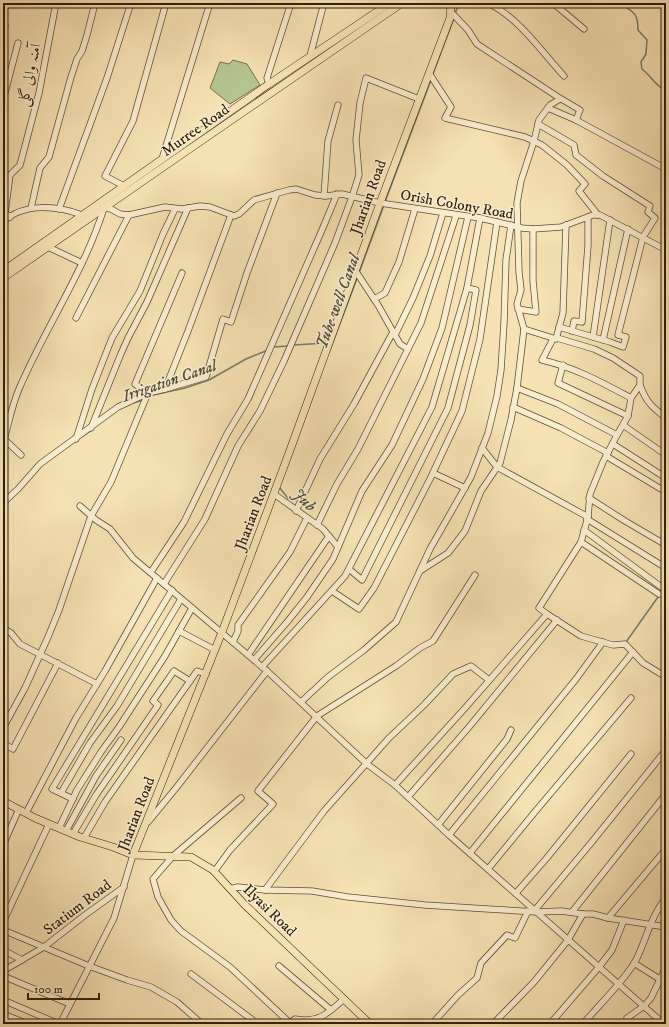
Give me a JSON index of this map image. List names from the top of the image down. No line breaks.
{"streets":{"main road":["Murree Road","Jharian Road","Ilyasi Road"],"street":["آمنہ والی گلی","Orish Colony Road","Statium Road"]},"crossings":[["Jharian Road","Orish Colony Road"],["Jharian Road","Statium Road"],["Jharian Road","Ilyasi Road"]],"water":["Tube well Canal","Irrigation Canal","Jub"],"scale_bar":"100 m"}
